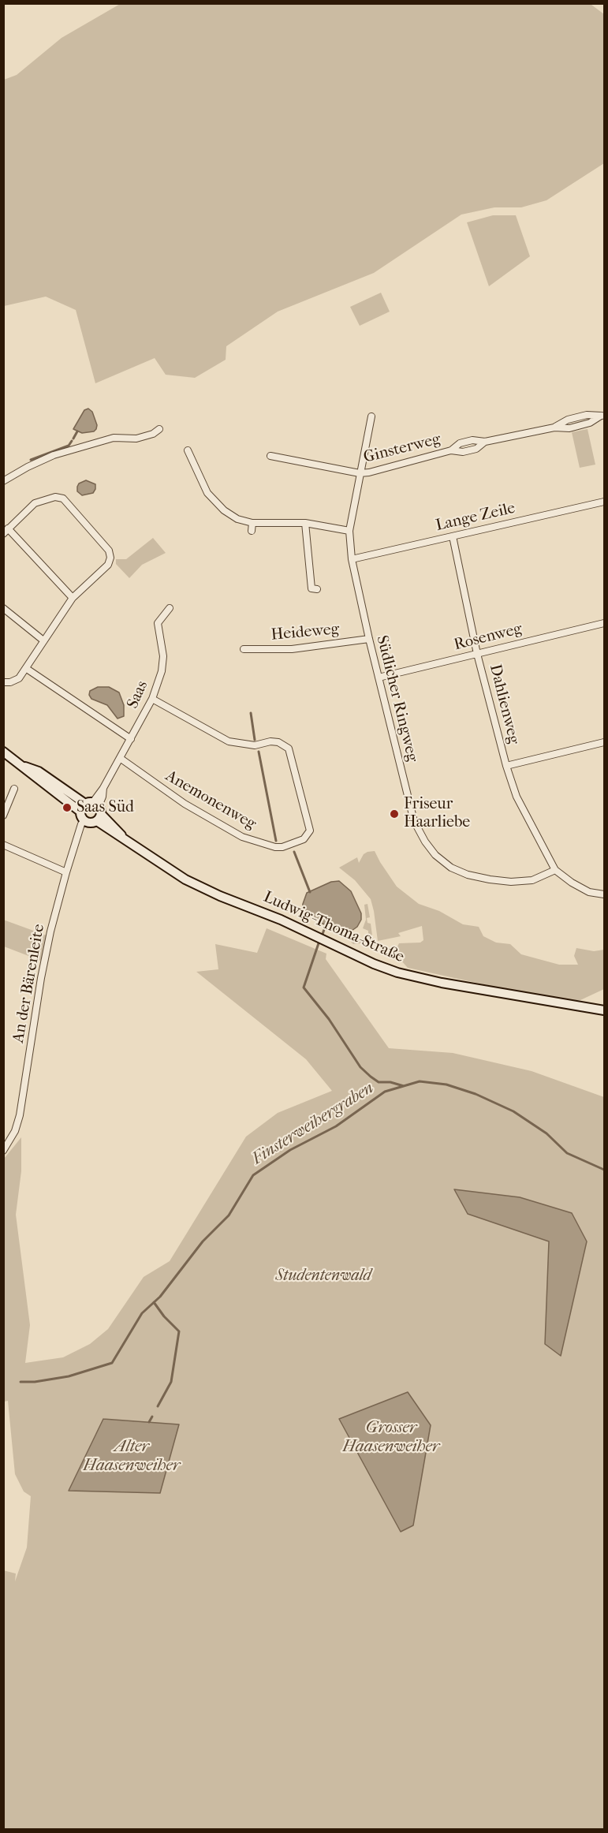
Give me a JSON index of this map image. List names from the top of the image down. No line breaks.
{"streets":{"street":["Ginsterweg","Lange Zeile","Heideweg","Rosenweg","Saas","Südlicher Ringweg","Dahlienweg","Anemonenweg","Ludwig-Thoma-Straße","An der Bärenleite"]},"crossings":[["Ginsterweg","Südlicher Ringweg"],["Lange Zeile","Südlicher Ringweg"],["Lange Zeile","Dahlienweg"],["Heideweg","Südlicher Ringweg"],["Rosenweg","Südlicher Ringweg"],["Rosenweg","Dahlienweg"],["Saas","Anemonenweg"],["Saas","Ludwig-Thoma-Straße"],["Südlicher Ringweg","Dahlienweg"]],"water":["Finsterweihergraben","Grosser Haasenweiher","Alter Haasenweiher"],"parks":["Studentenwald"],"places":["Saas Süd","Friseur Haarliebe"]}
